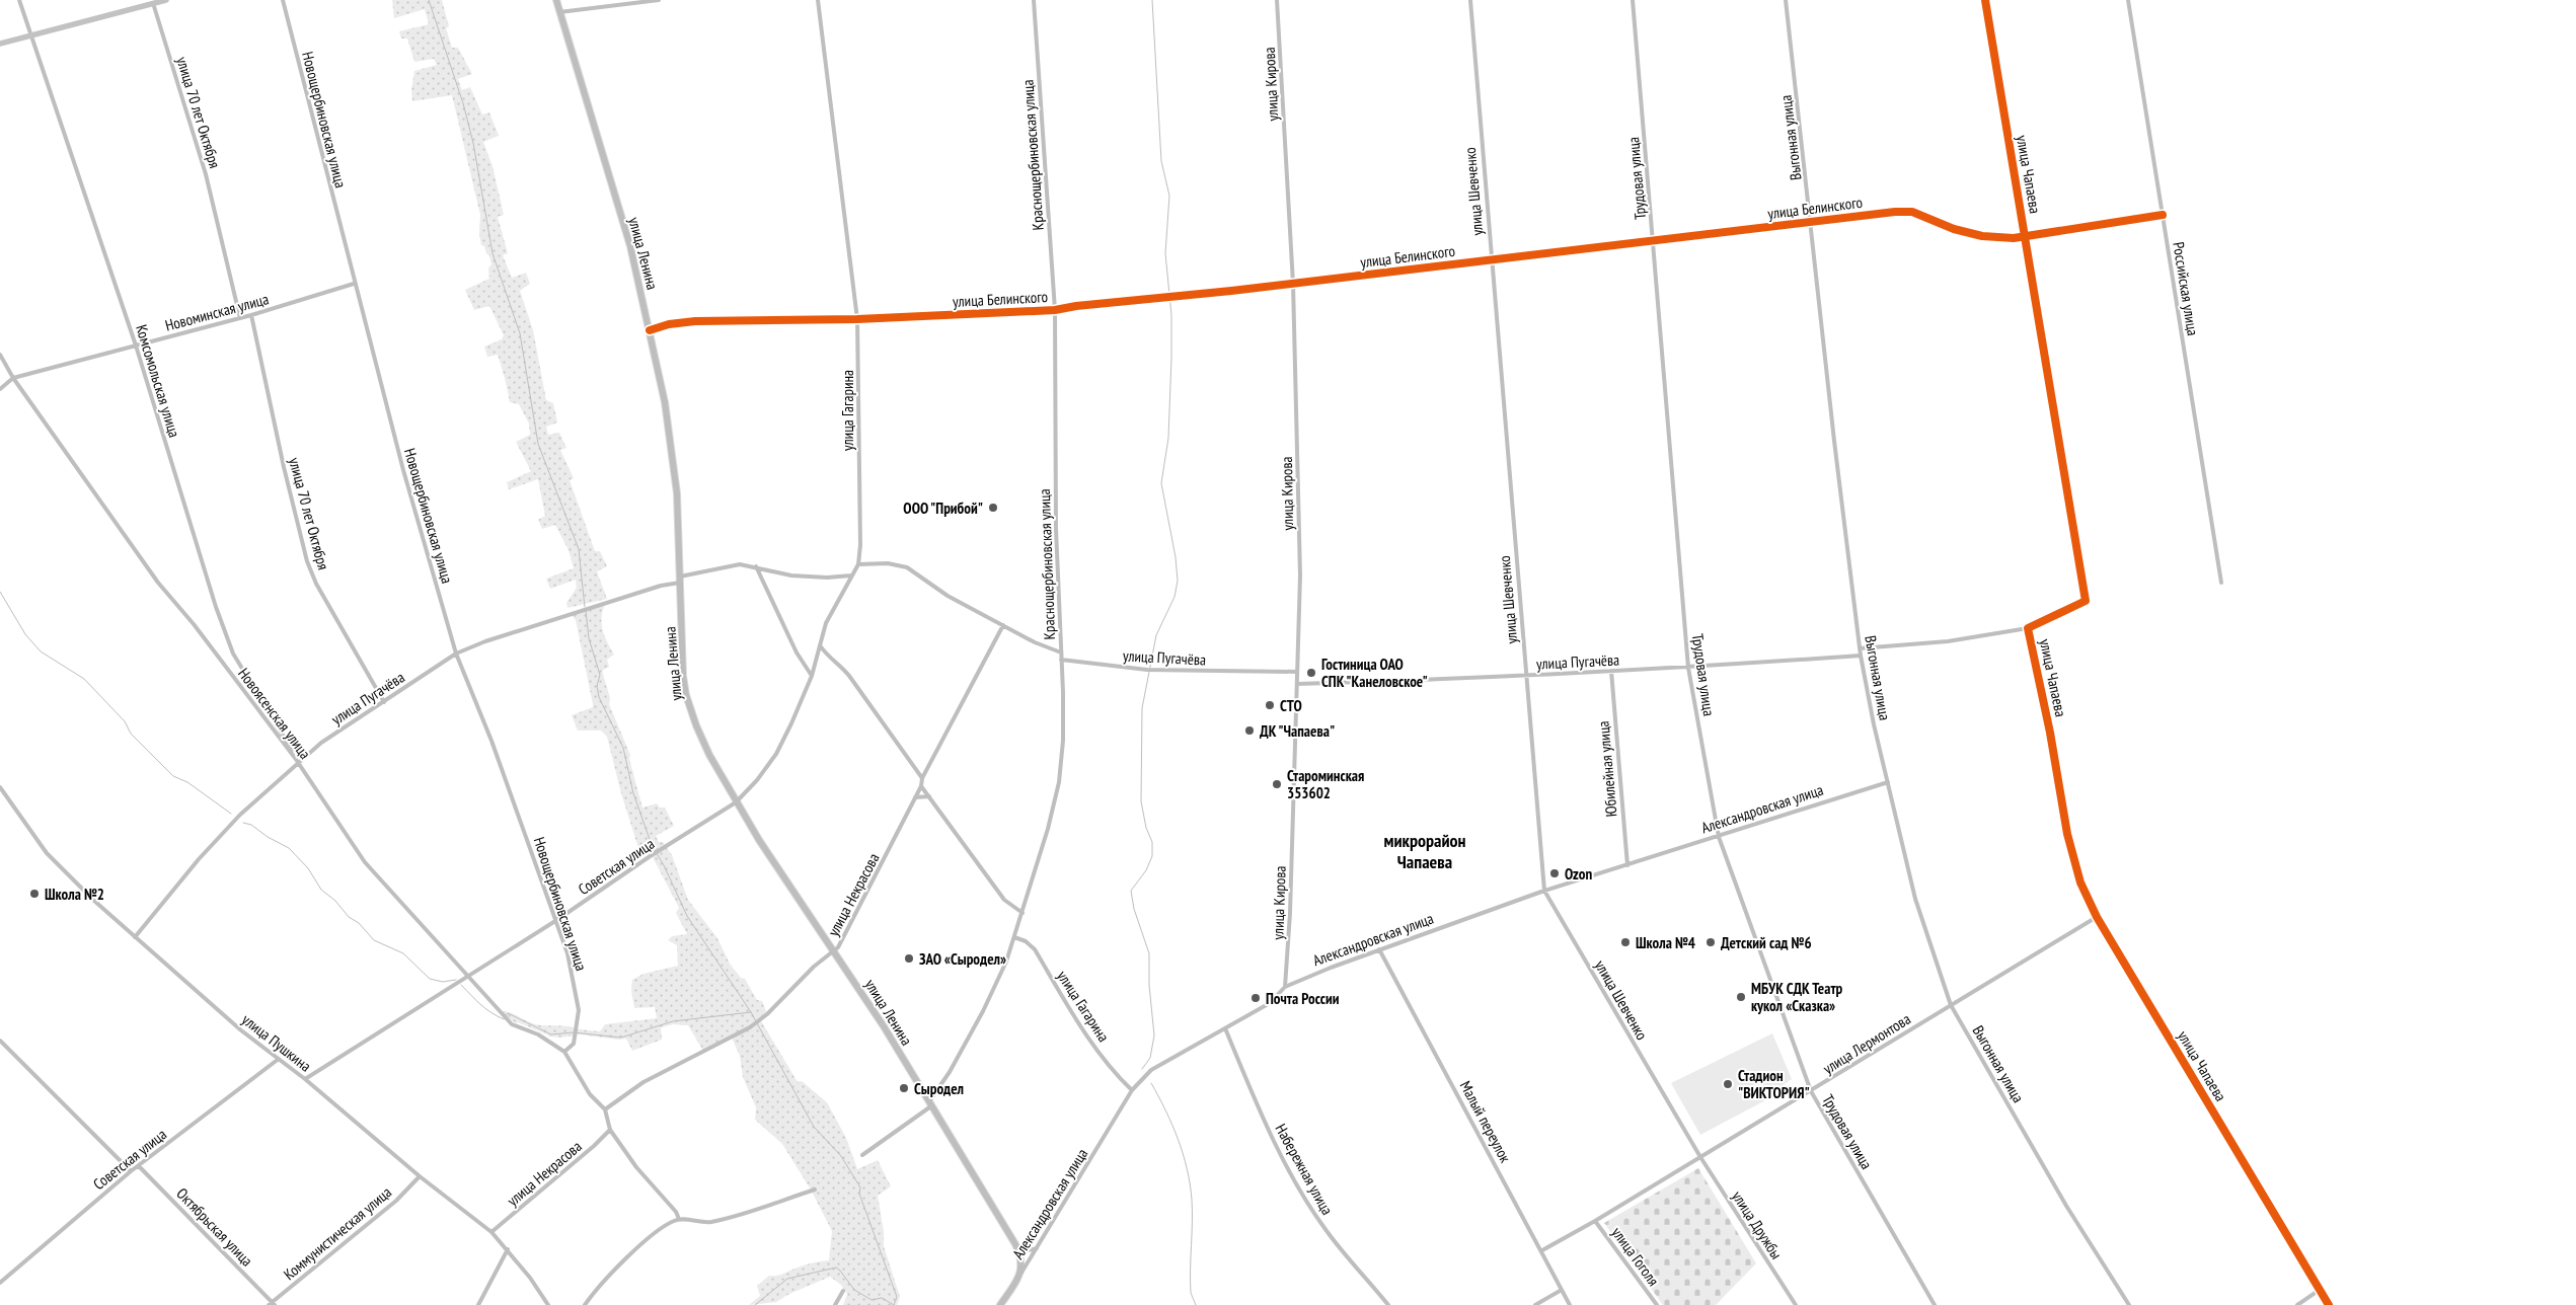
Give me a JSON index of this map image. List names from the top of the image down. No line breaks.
{"streets":{"main road":["улица Ленина","Александровская улица"],"street":["улица Кирова","улица 70 лет Октября","Новощербиновская улица","Выгонная улица","Краснощербиновская улица","улица Чапаева","Трудовая улица","улица Шевченко","улица Белинского","Российская улица","Новоминская улица","Комсомольская улица","улица Гагарина","улица Пугачёва","Новоясенская улица","Юбилейная улица","Советская улица","улица Некрасова","улица Пушкина","улица Лермонтова","Малый переулок","Набережная улица","улица Дружбы","Октябрьская улица","Коммунистическая улица","улица Гоголя"]},"crossings":[["улица Кирова","улица Белинского"],["улица Кирова","улица Пугачёва"],["улица Кирова","Александровская улица"],["улица 70 лет Октября","Новоминская улица"],["улица 70 лет Октября","улица Пугачёва"],["Новощербиновская улица","Новоминская улица"],["Новощербиновская улица","улица Пугачёва"],["Новощербиновская улица","Новоясенская улица"],["Новощербиновская улица","Советская улица"],["Выгонная улица","улица Белинского"],["Выгонная улица","улица Пугачёва"],["Выгонная улица","Александровская улица"],["Выгонная улица","улица Лермонтова"],["Краснощербиновская улица","улица Белинского"],["Краснощербиновская улица","улица Ленина"],["Краснощербиновская улица","улица Гагарина"],["Краснощербиновская улица","улица Пугачёва"],["улица Чапаева","улица Белинского"],["улица Чапаева","улица Лермонтова"],["Трудовая улица","улица Белинского"],["Трудовая улица","улица Пугачёва"],["Трудовая улица","Александровская улица"],["Трудовая улица","улица Лермонтова"],["улица Шевченко","улица Белинского"],["улица Шевченко","улица Пугачёва"],["улица Шевченко","Александровская улица"],["улица Шевченко","улица Лермонтова"],["улица Шевченко","улица Дружбы"],["улица Белинского","улица Ленина"],["улица Белинского","Российская улица"],["улица Белинского","улица Гагарина"],["улица Ленина","улица Пугачёва"],["улица Ленина","Александровская улица"],["улица Ленина","Советская улица"],["улица Ленина","улица Некрасова"],["Новоминская улица","Комсомольская улица"],["Новоминская улица","Новоясенская улица"],["Комсомольская улица","улица Пугачёва"],["Комсомольская улица","Новоясенская улица"],["улица Гагарина","улица Пугачёва"],["улица Гагарина","Александровская улица"],["улица Гагарина","Советская улица"],["улица Пугачёва","Новоясенская улица"],["улица Пугачёва","Юбилейная улица"],["улица Пугачёва","улица Пушкина"],["Новоясенская улица","Советская улица"],["Юбилейная улица","Александровская улица"],["Александровская улица","Малый переулок"],["Александровская улица","Набережная улица"],["Советская улица","улица Пушкина"],["Советская улица","Октябрьская улица"],["улица Некрасова","улица Пушкина"],["улица Пушкина","Коммунистическая улица"],["улица Лермонтова","Малый переулок"],["улица Лермонтова","улица Дружбы"],["улица Лермонтова","улица Гоголя"],["Октябрьская улица","Коммунистическая улица"]],"districts":["микрорайон Чапаева"],"places":["ООО \"Прибой\"","Гостиница ОАО СПК \"Канеловское\"","СТО","ДК \"Чапаева\"","Староминская 353602","Ozon","Школа №2","Школа №4","Детский сад №6","ЗАО «Сыродел»","МБУК СДК Театр кукол «Сказка»","Почта России","Стадион \"ВИКТОРИЯ\"","Сыродел"]}
